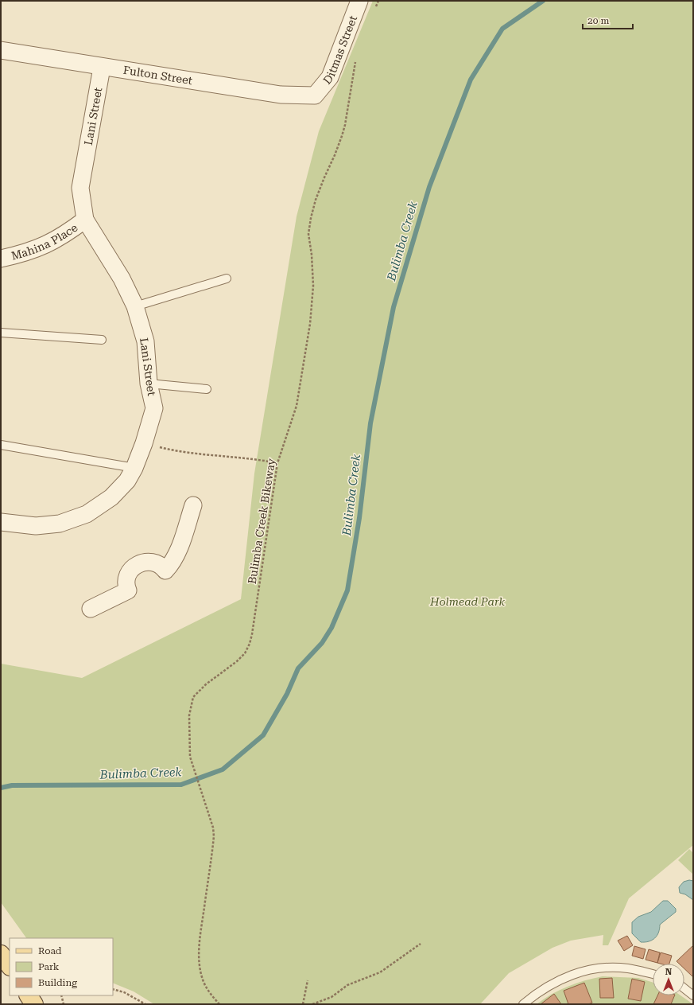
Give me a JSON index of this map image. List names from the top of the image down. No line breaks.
{"streets":{"street":["Ditmas Street","Fulton Street","Lani Street","Mahina Place"],"path":["Bulimba Creek Bikeway"]},"crossings":[["Ditmas Street","Fulton Street"],["Fulton Street","Lani Street"],["Lani Street","Mahina Place"]],"water":["Bulimba Creek"],"parks":["Holmead Park"],"legend":["Road","Park","Building"],"scale_bar":"20 m","north":"top"}
